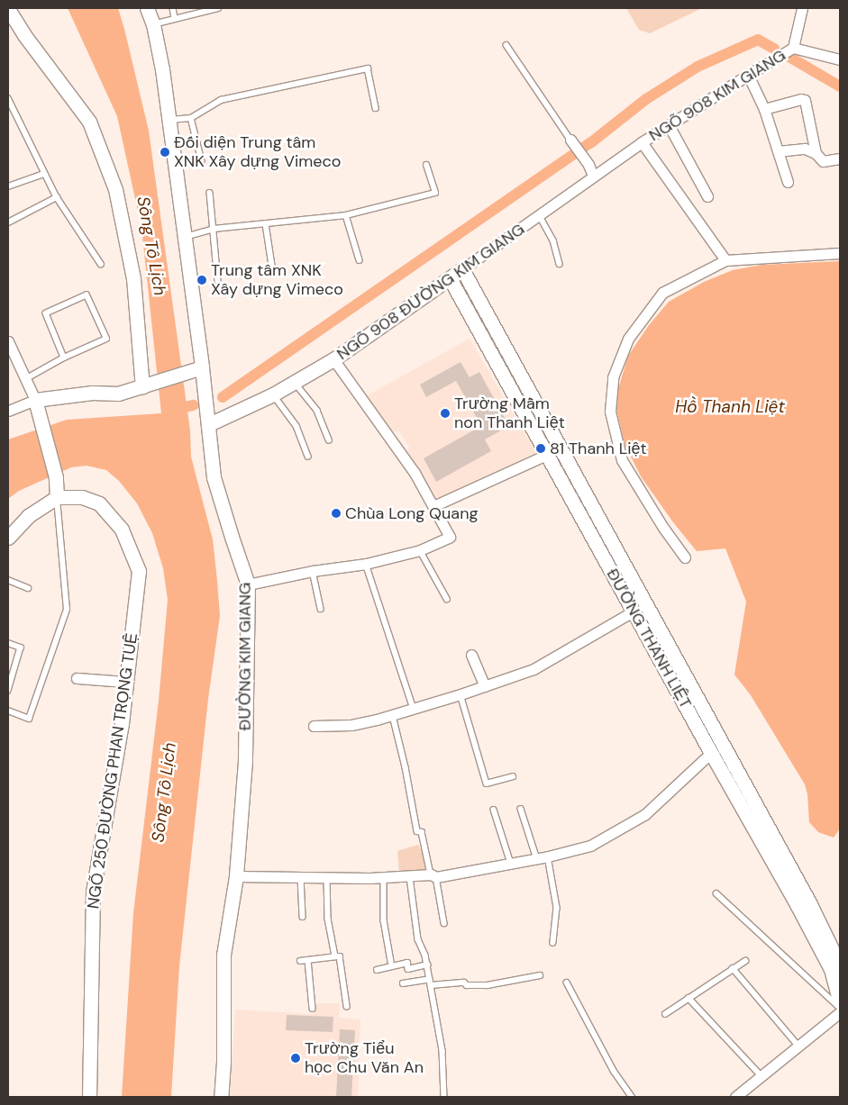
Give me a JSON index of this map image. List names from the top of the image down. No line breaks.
{"streets":{"street":["NGÕ 908 KIM GIANG","NGÕ 908 ĐƯỜNG KIM GIANG","ĐƯỜNG THANH LIỆT","ĐƯỜNG KIM GIANG","NGÕ 250 ĐƯỜNG PHAN TRỌNG TUỆ"]},"crossings":[["NGÕ 908 KIM GIANG","NGÕ 908 ĐƯỜNG KIM GIANG"],["NGÕ 908 ĐƯỜNG KIM GIANG","ĐƯỜNG THANH LIỆT"],["NGÕ 908 ĐƯỜNG KIM GIANG","ĐƯỜNG KIM GIANG"]],"water":["Sông Tô Lịch","Hồ Thanh Liệt"],"places":["Đối diện Trung tâm XNK Xây dựng Vimeco","Trung tâm XNK Xây dựng Vimeco","Trường Mầm non Thanh Liệt","81 Thanh Liệt","Chùa Long Quang","Trường Tiểu học Chu Văn An"]}
